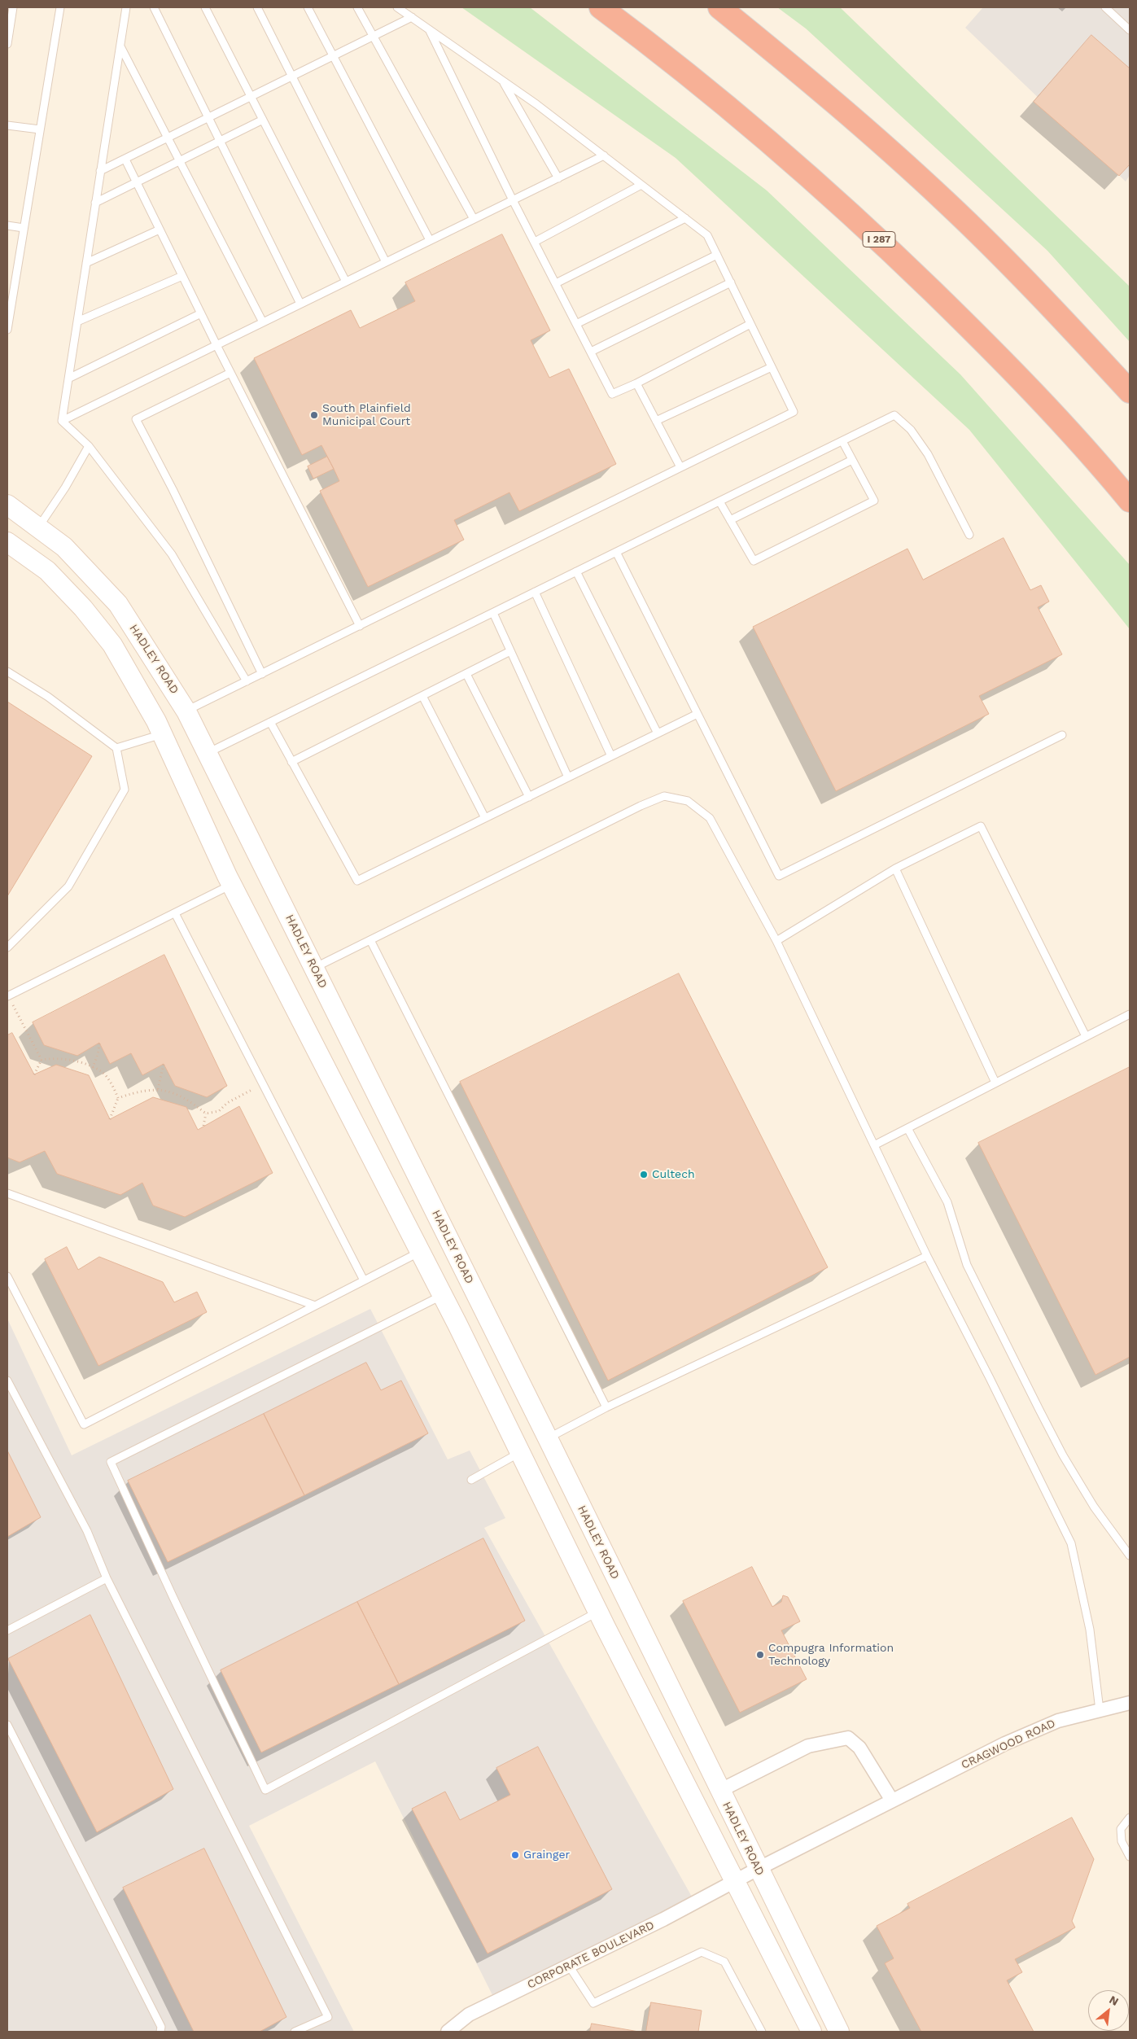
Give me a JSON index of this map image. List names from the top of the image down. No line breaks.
{"streets":{"highway":["I 287"],"main road":["HADLEY ROAD"],"street":["CRAGWOOD ROAD","CORPORATE BOULEVARD"]},"crossings":[["HADLEY ROAD","CRAGWOOD ROAD"],["CRAGWOOD ROAD","CORPORATE BOULEVARD"]],"places":["South Plainfield Municipal Court","Cultech","Compugra Information Technology","Grainger"],"north":"top right"}
